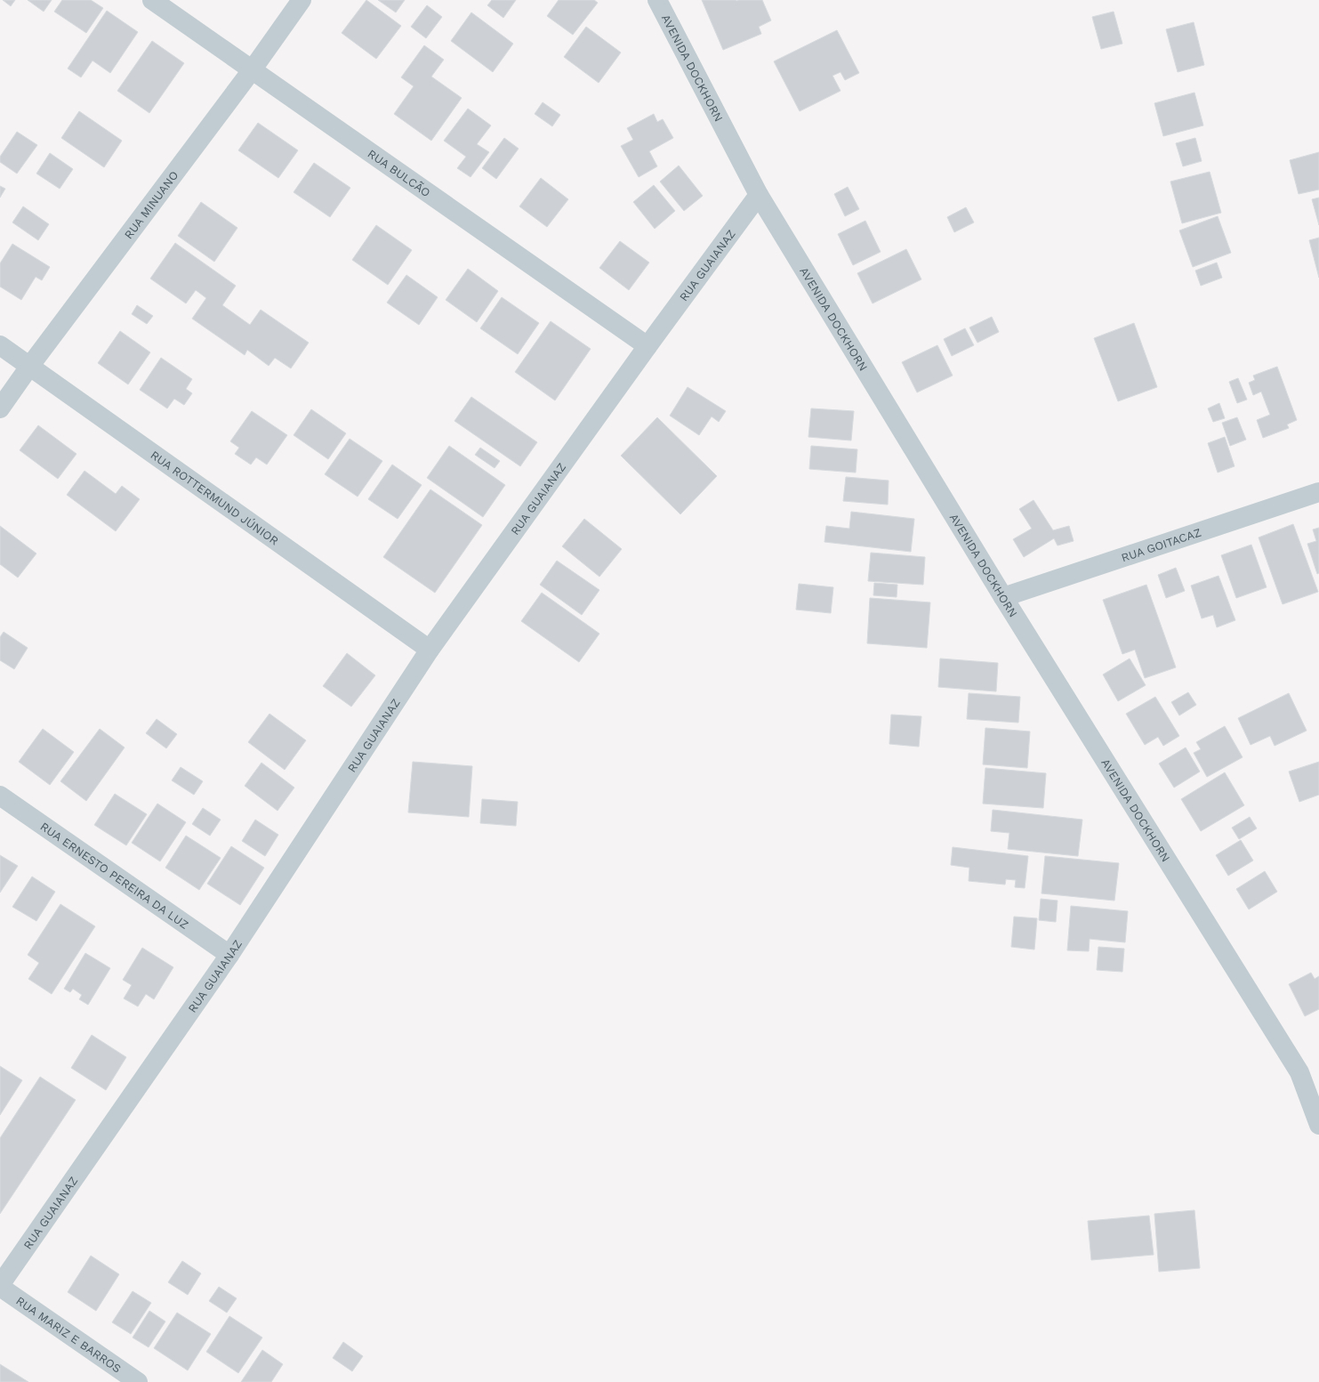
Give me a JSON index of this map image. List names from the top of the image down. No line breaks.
{"streets":{"street":["AVENIDA DOCKHORN","RUA BULCÃO","RUA MINUANO","RUA GUAIANAZ","RUA ROTTERMUND JÚNIOR","RUA GOITACAZ","RUA ERNESTO PEREIRA DA LUZ","RUA MARIZ E BARROS"]},"crossings":[["AVENIDA DOCKHORN","RUA GUAIANAZ"],["AVENIDA DOCKHORN","RUA GOITACAZ"],["RUA BULCÃO","RUA MINUANO"],["RUA BULCÃO","RUA GUAIANAZ"],["RUA MINUANO","RUA ROTTERMUND JÚNIOR"],["RUA GUAIANAZ","RUA ROTTERMUND JÚNIOR"],["RUA GUAIANAZ","RUA ERNESTO PEREIRA DA LUZ"],["RUA GUAIANAZ","RUA MARIZ E BARROS"]]}
